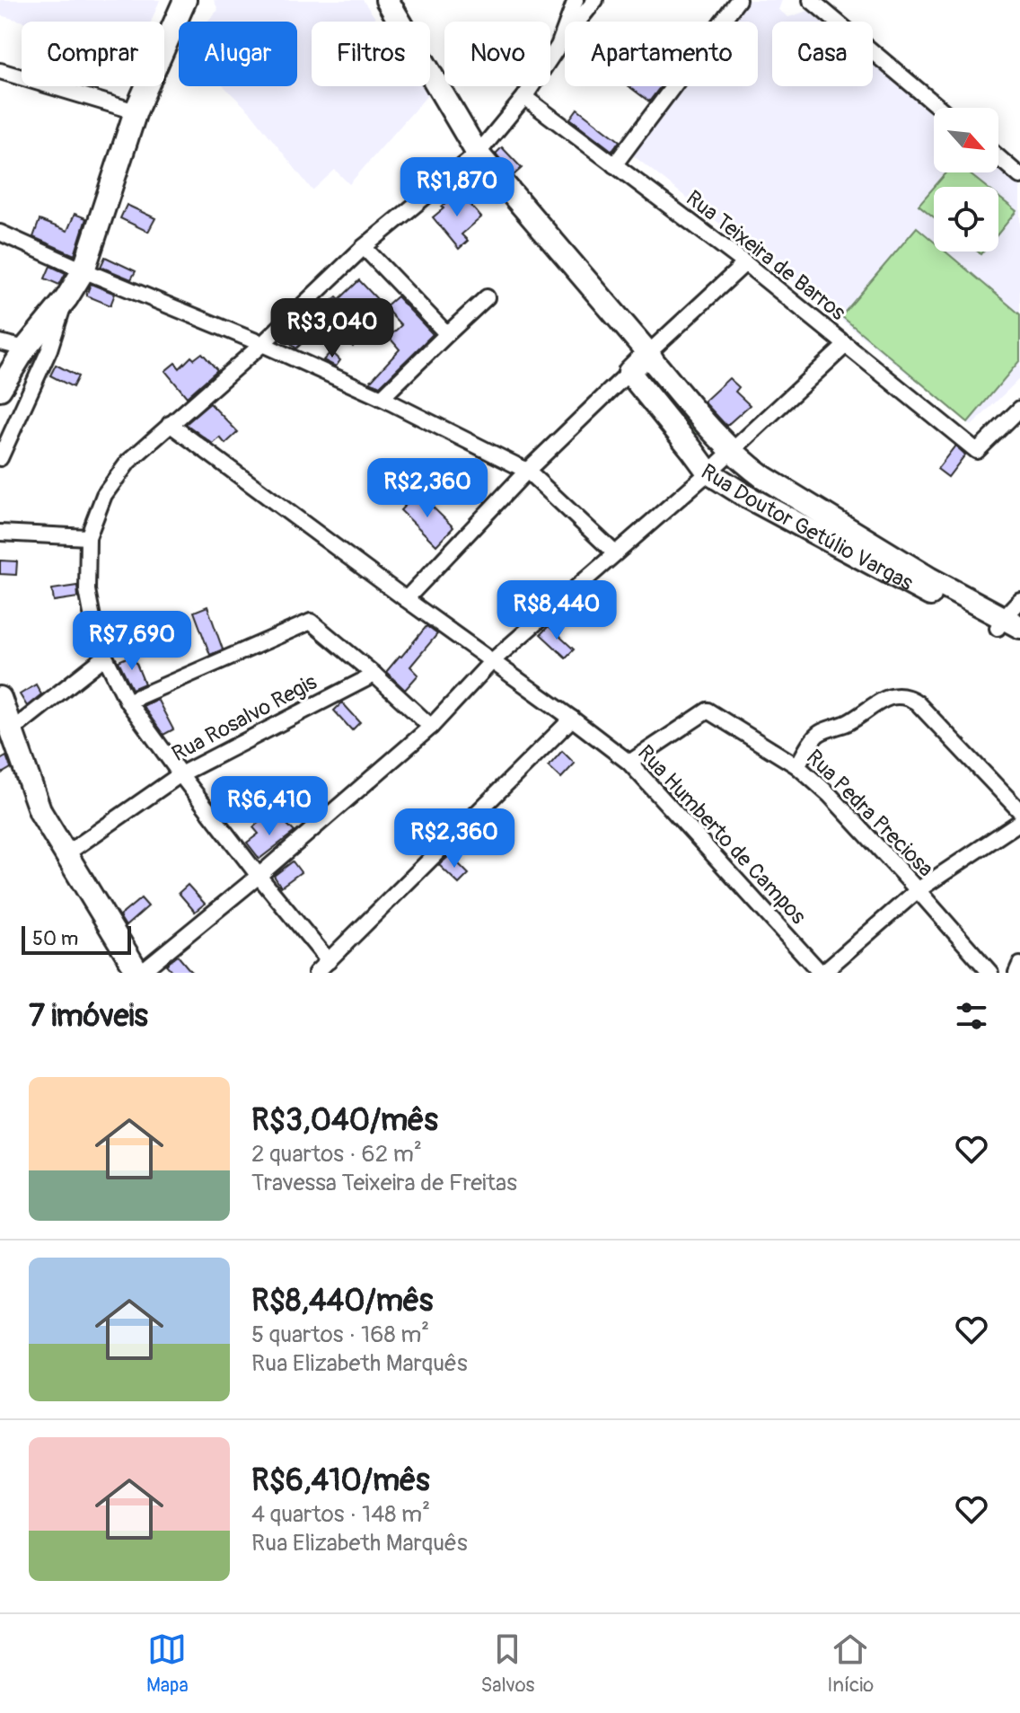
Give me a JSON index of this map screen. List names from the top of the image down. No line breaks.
{"streets":{"main road":["Rua Doutor Getúlio Vargas"],"street":["Rua Teixeira de Barros","Rua Rosalvo Regis","Rua Pedra Preciosa","Rua Humberto de Campos"]},"crossings":[["Rua Pedra Preciosa","Rua Humberto de Campos"]],"scale_bar":"50 m","north":"bottom right","page":{"chip":["Comprar","Alugar","Filtros","Novo","Apartamento","Casa"],"price":["R$1,870","R$3,040","R$2,360","R$8,440","R$7,690","R$6,410","R$2,360"],"scale":"50 m","heading":"7 imóveis","list":[{"name":"R$3,040/mês","note":"2 quartos · 62 m² · Travessa Teixeira de Freitas"},{"name":"R$8,440/mês","note":"5 quartos · 168 m² · Rua Elizabeth Marquês"},{"name":"R$6,410/mês","note":"4 quartos · 148 m² · Rua Elizabeth Marquês"}],"tabs":["Mapa","Salvos","Início"]}}
